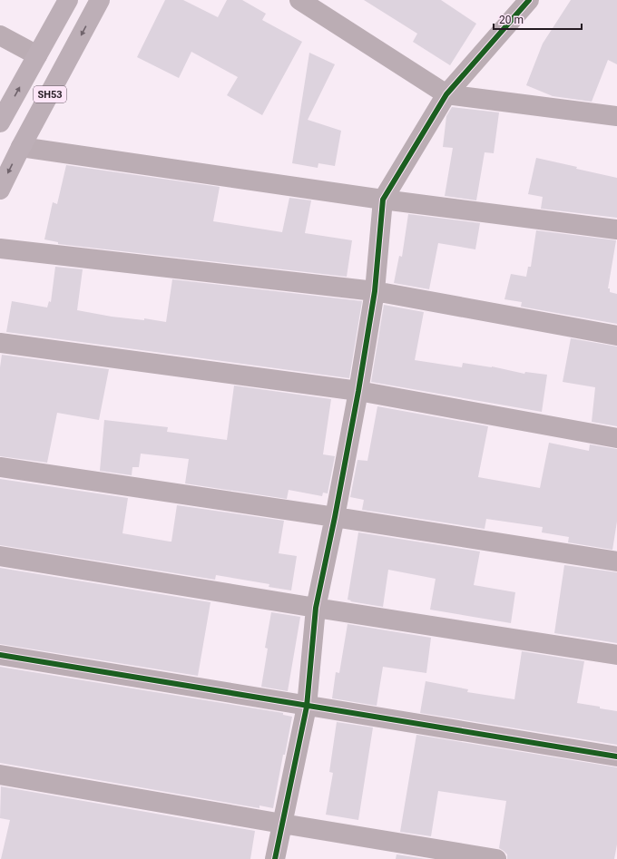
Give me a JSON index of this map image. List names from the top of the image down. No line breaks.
{"streets":{"main road":["SH53"]},"scale_bar":"20 m"}
